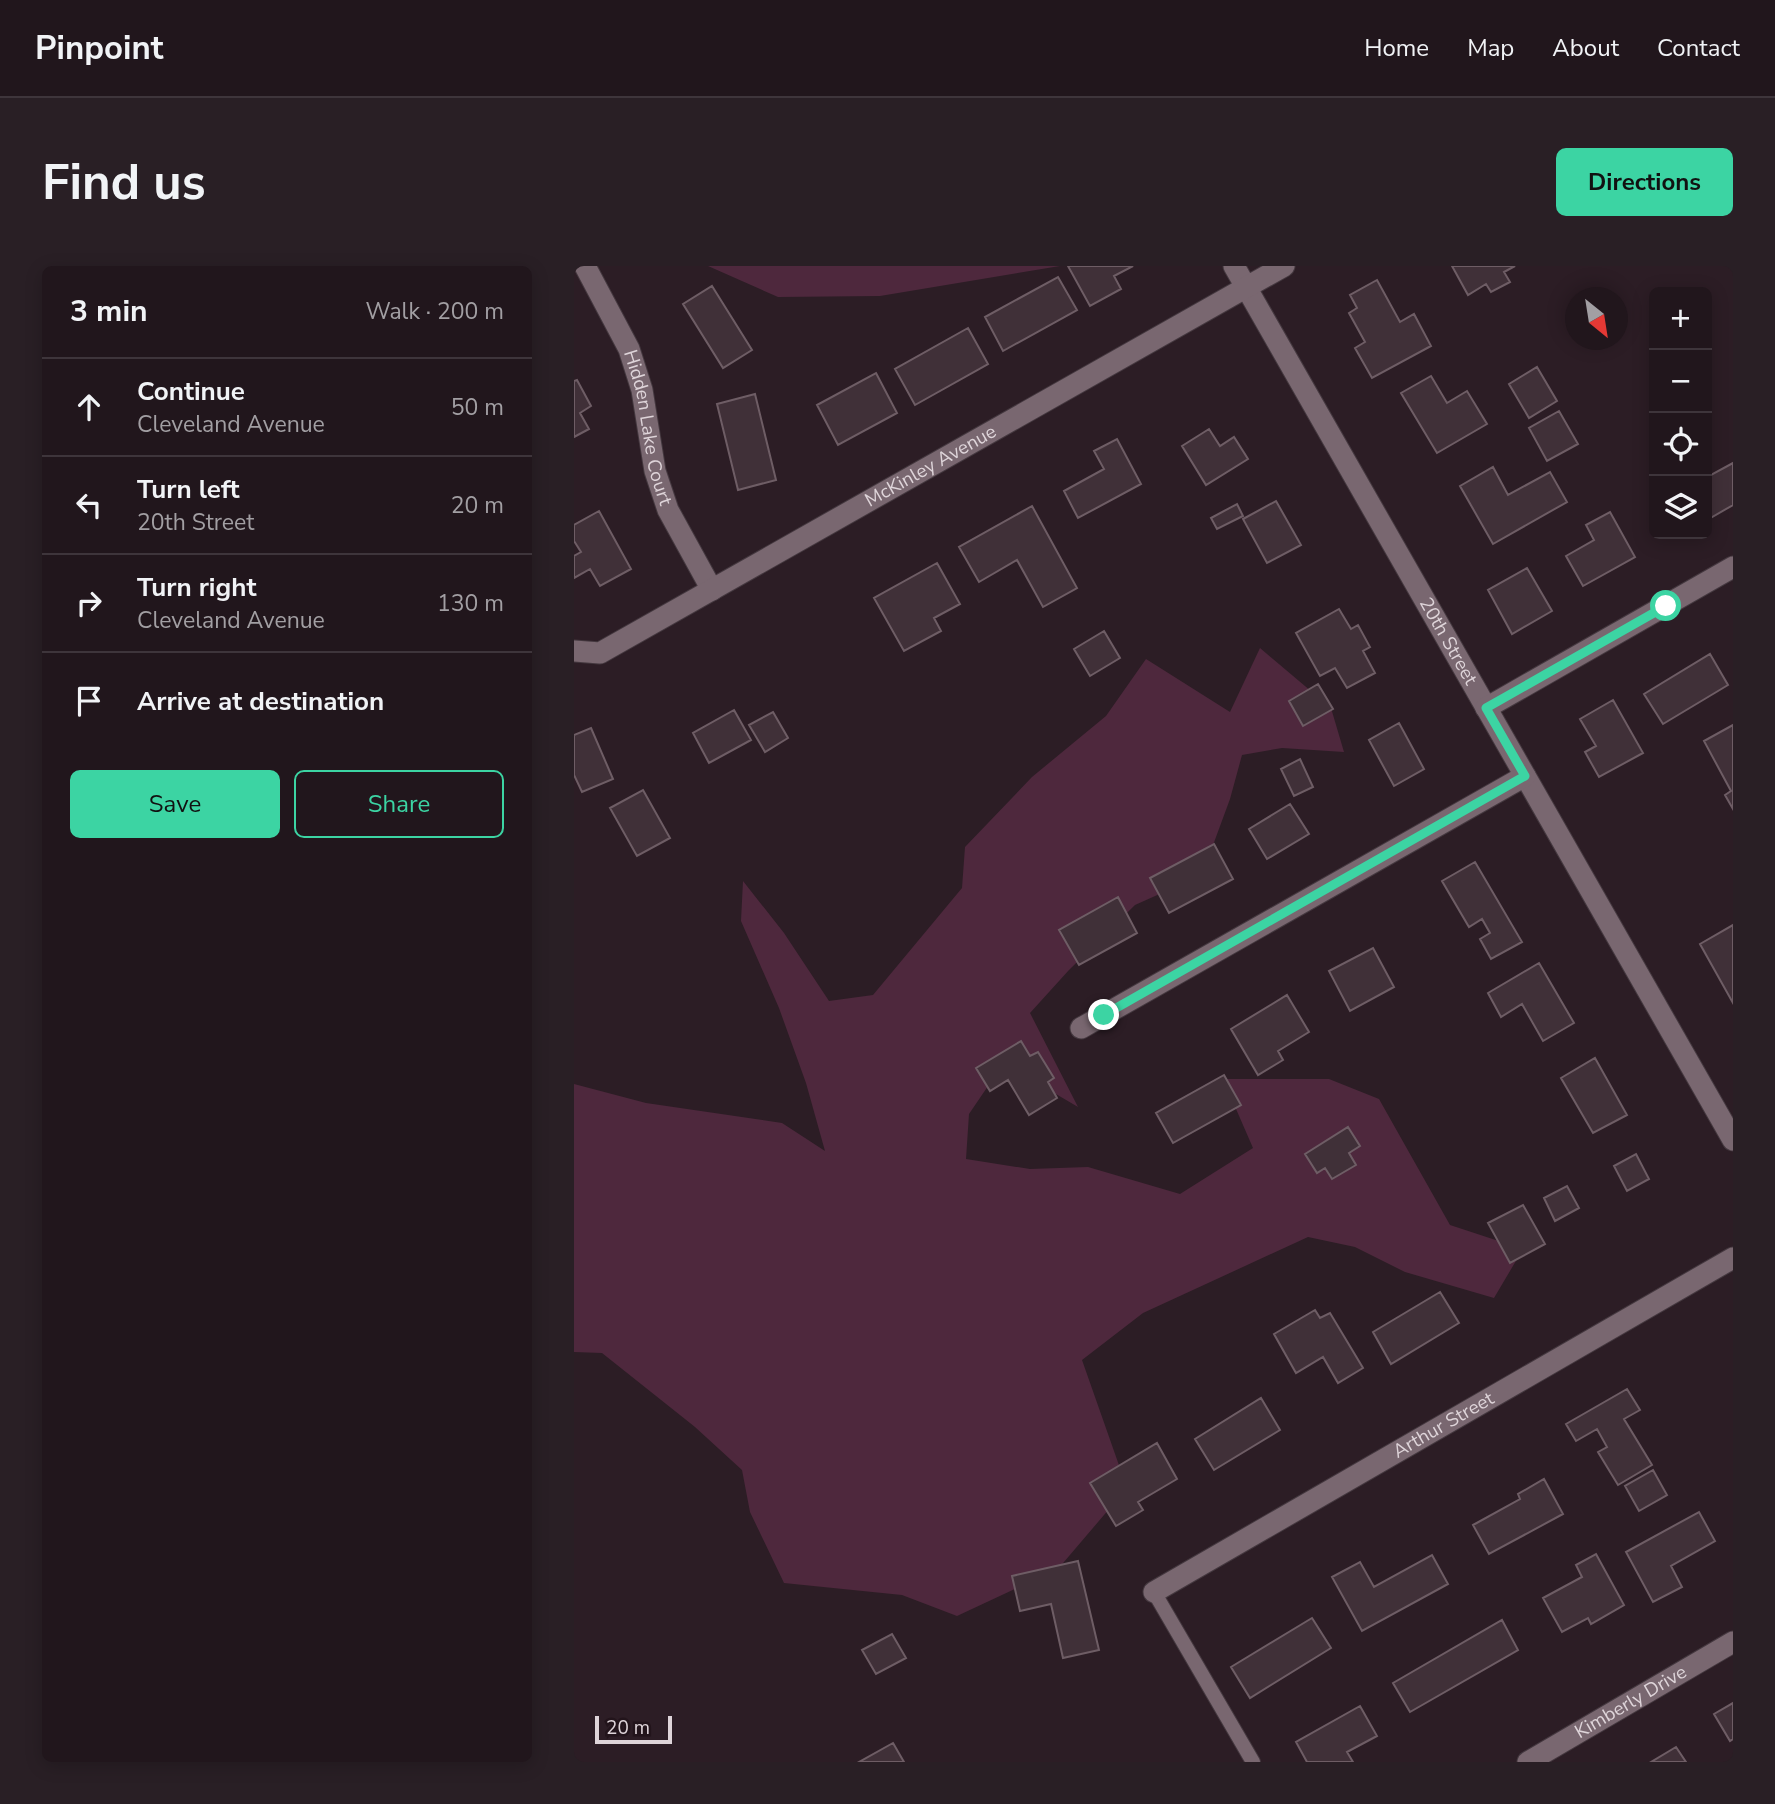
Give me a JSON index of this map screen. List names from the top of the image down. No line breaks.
{"streets":{"street":["Hidden Lake Court","McKinley Avenue","20th Street","Arthur Street","Kimberly Drive"]},"crossings":[["Hidden Lake Court","McKinley Avenue"],["McKinley Avenue","20th Street"]],"scale_bar":"20 m","north":"bottom right","page":{"header":"Pinpoint","nav":["Home","Map","About","Contact"],"buttons":["Directions",["Save","Share"]],"title":"Find us","heading":["3 min","Walk · 200 m"],"map_buttons":["+","−"],"list":[["Continue","Cleveland Avenue","50 m"],["Turn left","20th Street","20 m"],["Turn right","Cleveland Avenue","130 m"],"Arrive at destination"],"scale":"20 m"}}
